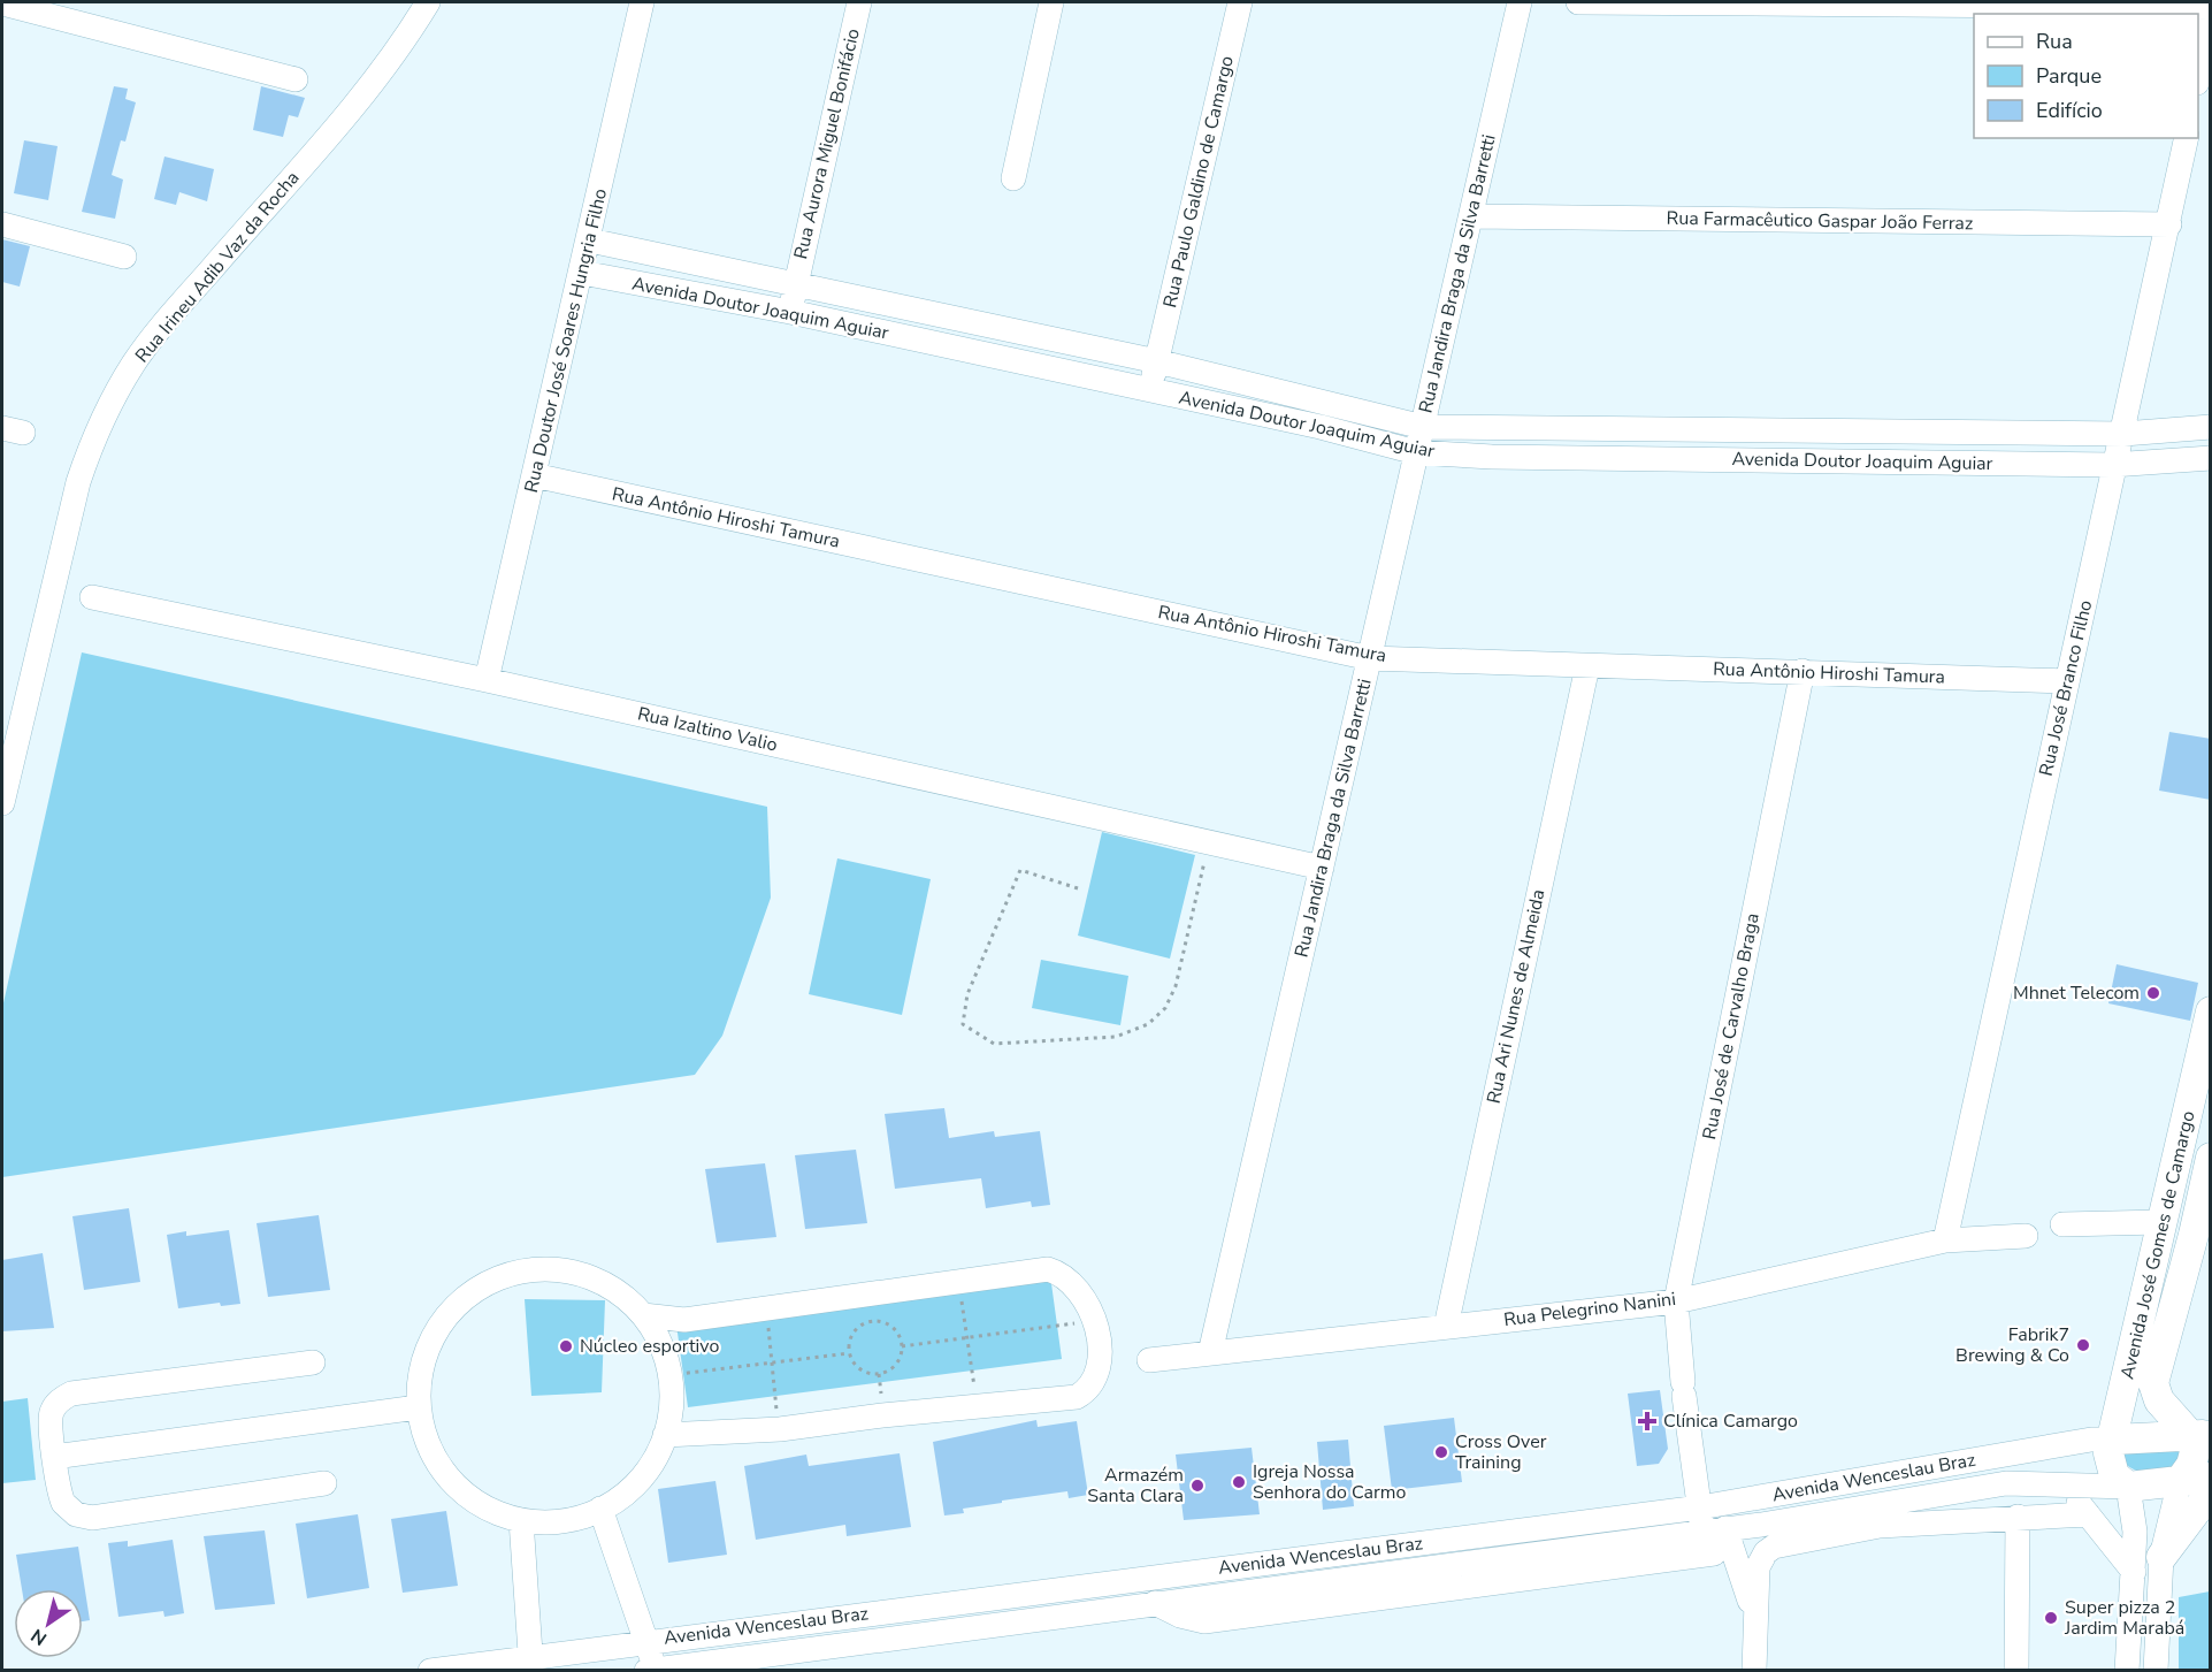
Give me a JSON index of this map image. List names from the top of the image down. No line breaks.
{"streets":{"main road":["Avenida José Gomes de Camargo","Avenida Wenceslau Braz"],"street":["Rua Aurora Miguel Bonifácio","Rua Paulo Galdino de Camargo","Rua Farmacêutico Gaspar João Ferraz","Rua Irineu Adib Vaz da Rocha","Rua Jandira Braga da Silva Barretti","Avenida Doutor Joaquim Aguiar","Rua Doutor José Soares Hungria Filho","Rua Antônio Hiroshi Tamura","Rua José Branco Filho","Rua Izaltino Valio","Rua Ari Nunes de Almeida","Rua José de Carvalho Braga","Rua Pelegrino Nanini"]},"crossings":[["Rua Aurora Miguel Bonifácio","Avenida Doutor Joaquim Aguiar"],["Rua Paulo Galdino de Camargo","Avenida Doutor Joaquim Aguiar"],["Rua Farmacêutico Gaspar João Ferraz","Rua Jandira Braga da Silva Barretti"],["Rua Farmacêutico Gaspar João Ferraz","Rua José Branco Filho"],["Rua Jandira Braga da Silva Barretti","Avenida Doutor Joaquim Aguiar"],["Rua Jandira Braga da Silva Barretti","Rua Antônio Hiroshi Tamura"],["Rua Jandira Braga da Silva Barretti","Rua Izaltino Valio"],["Rua Jandira Braga da Silva Barretti","Rua Pelegrino Nanini"],["Avenida Doutor Joaquim Aguiar","Rua Doutor José Soares Hungria Filho"],["Avenida Doutor Joaquim Aguiar","Rua José Branco Filho"],["Rua Doutor José Soares Hungria Filho","Rua Antônio Hiroshi Tamura"],["Rua Doutor José Soares Hungria Filho","Rua Izaltino Valio"],["Rua Antônio Hiroshi Tamura","Rua José Branco Filho"],["Rua Antônio Hiroshi Tamura","Rua Ari Nunes de Almeida"],["Rua Antônio Hiroshi Tamura","Rua José de Carvalho Braga"],["Rua José Branco Filho","Rua Pelegrino Nanini"],["Rua Ari Nunes de Almeida","Rua Pelegrino Nanini"],["Rua José de Carvalho Braga","Rua Pelegrino Nanini"],["Rua José de Carvalho Braga","Avenida Wenceslau Braz"],["Avenida José Gomes de Camargo","Avenida Wenceslau Braz"]],"places":{"other":["Mhnet Telecom","Fabrik7 Brewing & Co","Núcleo esportivo","Cross Over Training","Igreja Nossa Senhora do Carmo","Armazém Santa Clara","Super pizza 2 Jardim Marabá"],"health":["Clínica Camargo"]},"legend":["Rua","Parque","Edifício"],"north":"bottom left"}
